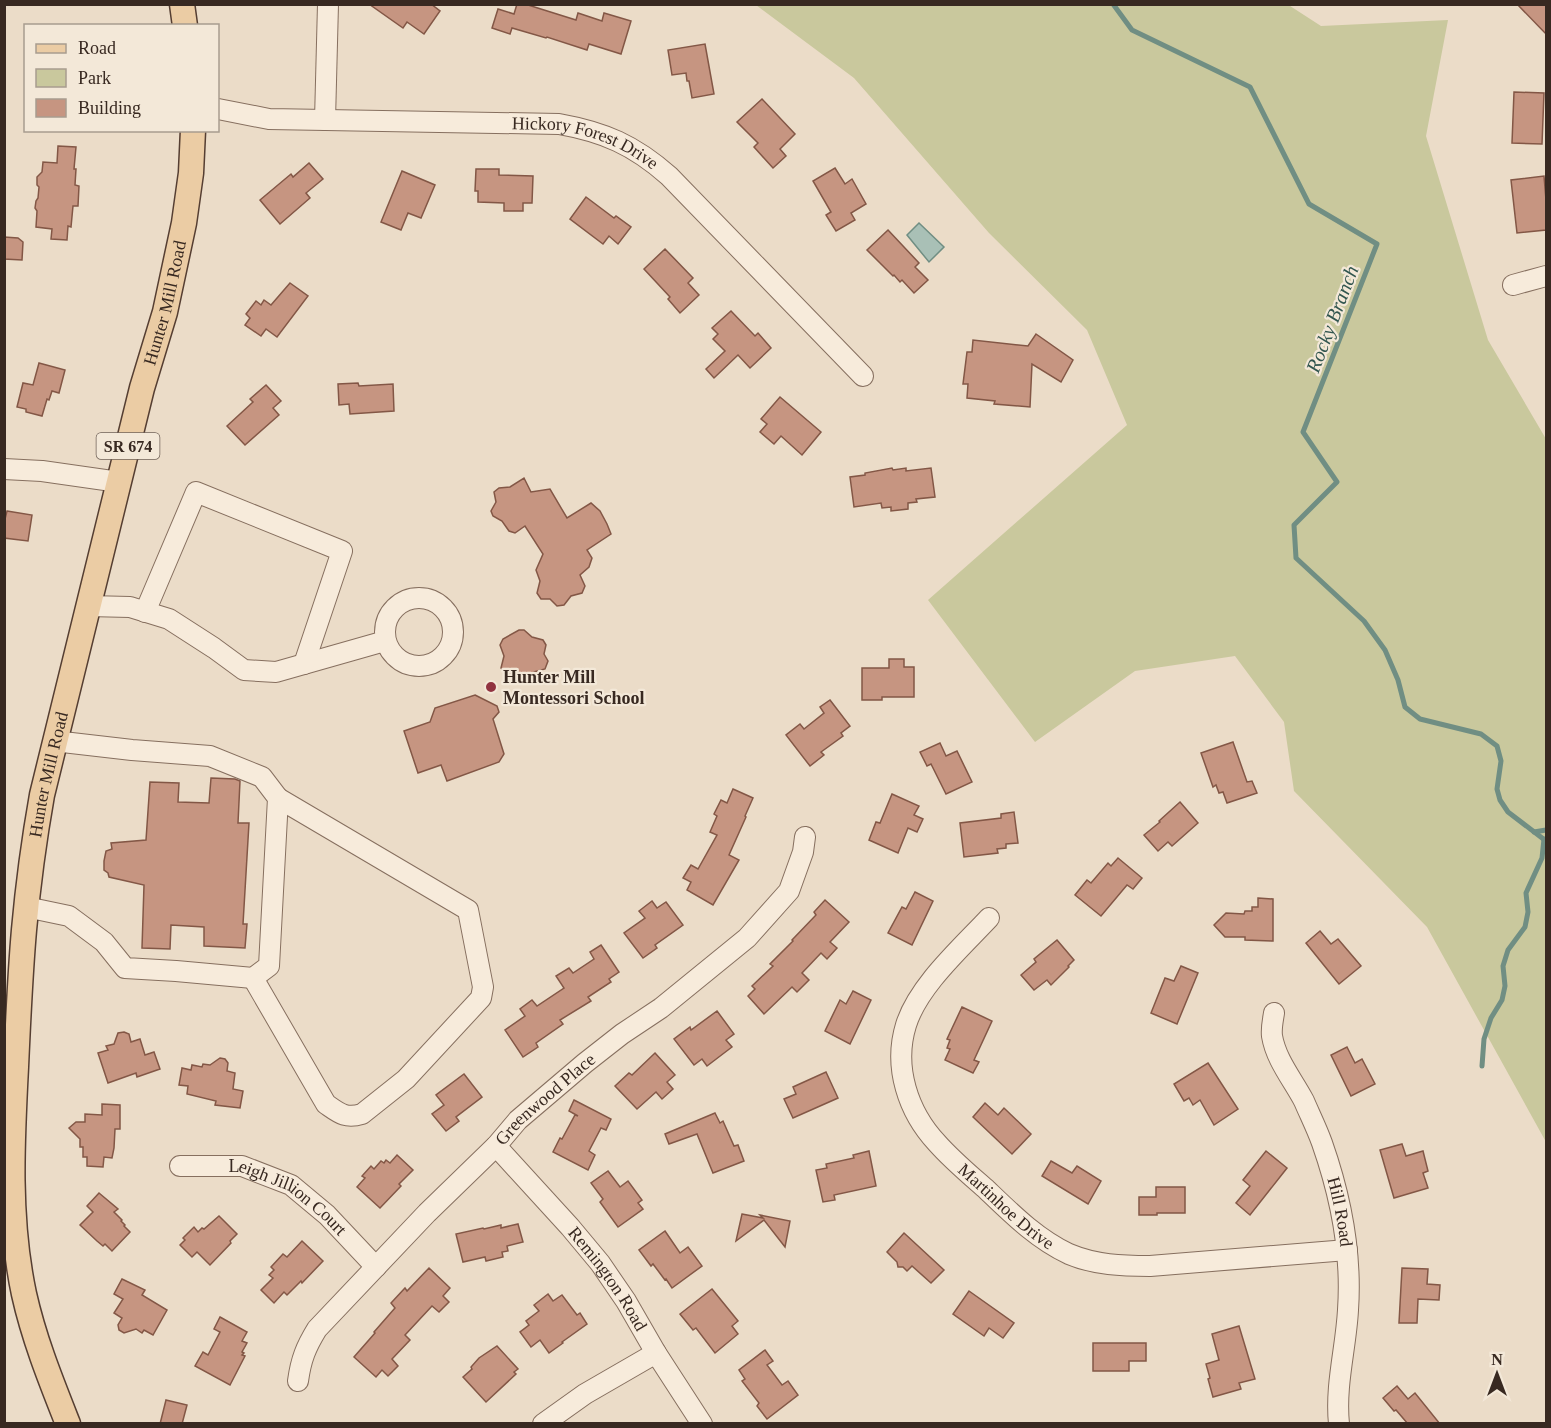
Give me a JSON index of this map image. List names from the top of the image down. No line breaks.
{"streets":{"main road":["Hunter Mill Road","SR 674"],"street":["Hickory Forest Drive","Greenwood Place","Leigh Jillion Court","Martinhoe Drive","Hill Road","Remington Road"]},"crossings":[["Greenwood Place","Leigh Jillion Court"],["Greenwood Place","Remington Road"],["Martinhoe Drive","Hill Road"]],"water":["Rocky Branch"],"places":["Hunter Mill Montessori School"],"legend":["Road","Park","Building"],"north":"top"}
